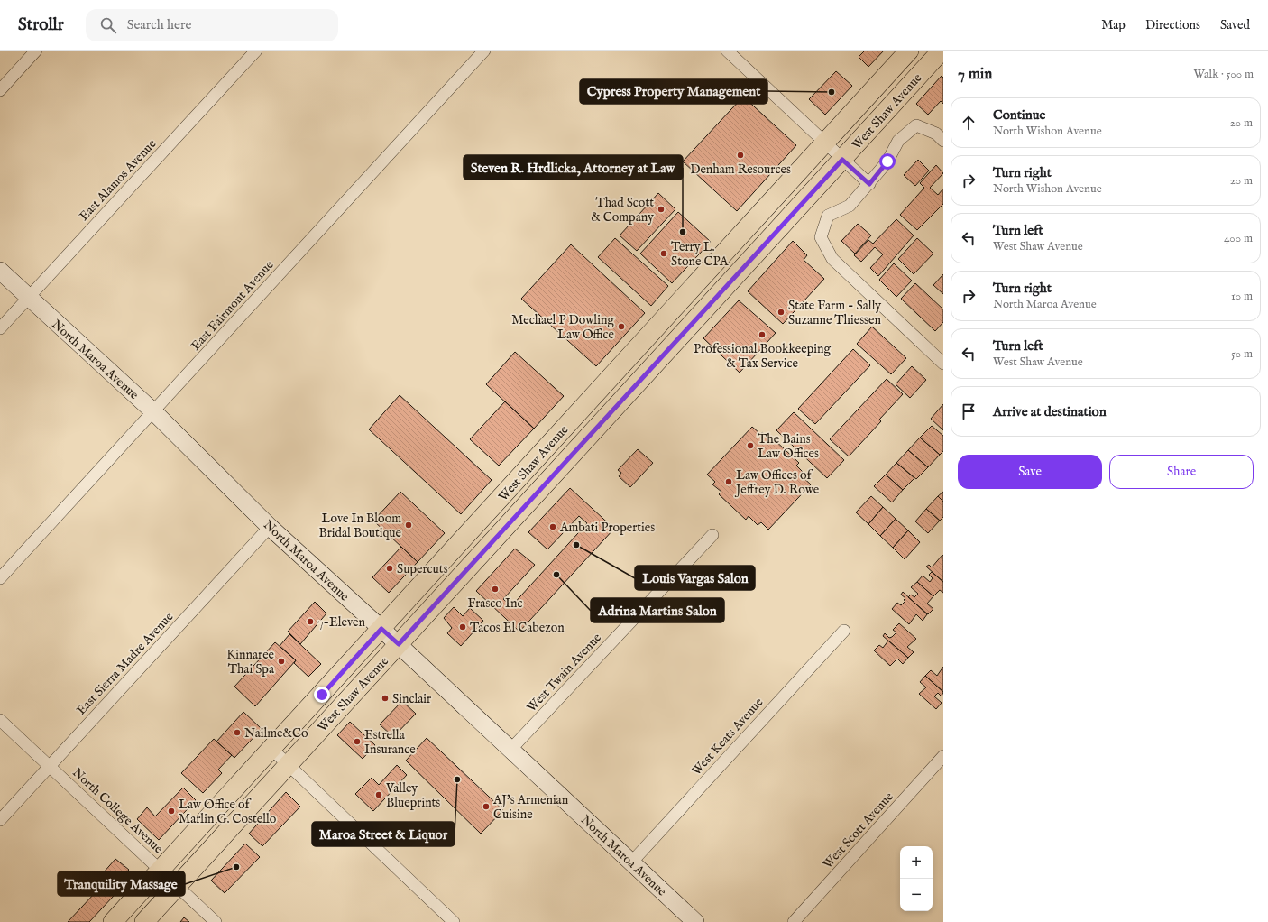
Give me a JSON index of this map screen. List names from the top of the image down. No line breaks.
{"streets":{"main road":["West Shaw Avenue","North Maroa Avenue"],"street":["East Alamos Avenue","East Fairmont Avenue","East Sierra Madre Avenue","West Twain Avenue","West Keats Avenue","North College Avenue","West Scott Avenue"]},"crossings":[["West Shaw Avenue","North Maroa Avenue"],["West Shaw Avenue","North College Avenue"],["East Alamos Avenue","North Maroa Avenue"],["East Fairmont Avenue","North Maroa Avenue"],["North Maroa Avenue","East Sierra Madre Avenue"],["North Maroa Avenue","West Twain Avenue"],["North Maroa Avenue","West Keats Avenue"],["East Sierra Madre Avenue","North College Avenue"]],"places":["Cypress Property Management","Denham Resources","Thad Scott & Company","Steven R. Hrdlicka, Attorney at Law","Terry L. Stone CPA","State Farm - Sally Suzanne Thiessen","Mechael P Dowling Law Office","Professional Bookkeeping & Tax Service","The Bains Law Offices","Law Offices of Jeffrey D. Rowe","Love In Bloom Bridal Boutique","Ambati Properties","Louis Vargas Salon","Supercuts","Adrina Martins Salon","Frasco Inc","7-Eleven","Tacos El Cabezon","Kinnaree Thai Spa","Sinclair","Nailme&Co","Estrella Insurance","Maroa Street & Liquor","Valley Blueprints","AJ's Armenian Cuisine","Law Office of Marlin G. Costello","Tranquility Massage"],"page":{"header":"Strollr","search":"Search here","nav":["Map","Directions","Saved"],"heading":["7 min","Walk · 500 m"],"list":[["Continue","North Wishon Avenue","20 m"],["Turn right","North Wishon Avenue","20 m"],["Turn left","West Shaw Avenue","400 m"],["Turn right","North Maroa Avenue","10 m"],["Turn left","West Shaw Avenue","50 m"],"Arrive at destination"],"buttons":["Save","Share"],"map_buttons":["+","−"]}}
